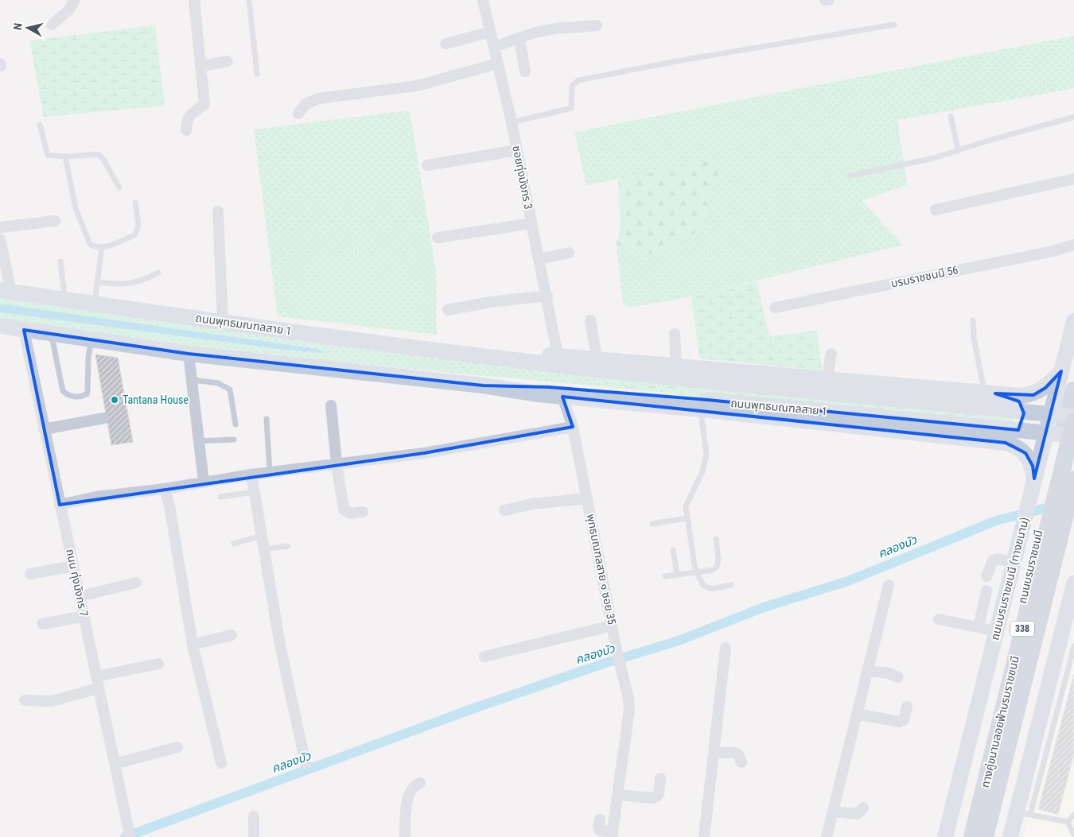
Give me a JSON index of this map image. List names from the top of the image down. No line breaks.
{"streets":{"main road":["ถนนพุทธมณฑลสาย 1","ถนนบรมราชชนนี","ถนนบรมราชชนนี (ทางขนาน)","338","ทางคู่ขนานลอยฟ้าบรมราชชนนี"],"street":["ซอยทุ่งมังกร 3","บรมราชชนนี 56","พุทธมณฑลสาย ๑ ซอย 35","ถนน ทุ่งมังกร 7"]},"crossings":[["ซอยทุ่งมังกร 3","ถนนพุทธมณฑลสาย 1"],["ถนนพุทธมณฑลสาย 1","พุทธมณฑลสาย ๑ ซอย 35"],["ถนนพุทธมณฑลสาย 1","ถนนบรมราชชนนี (ทางขนาน)"],["ถนนพุทธมณฑลสาย 1","ถนน ทุ่งมังกร 7"],["ถนนบรมราชชนนี","ถนนบรมราชชนนี (ทางขนาน)"]],"water":["คลองบัว"],"places":["Tantana House"],"north":"left"}
